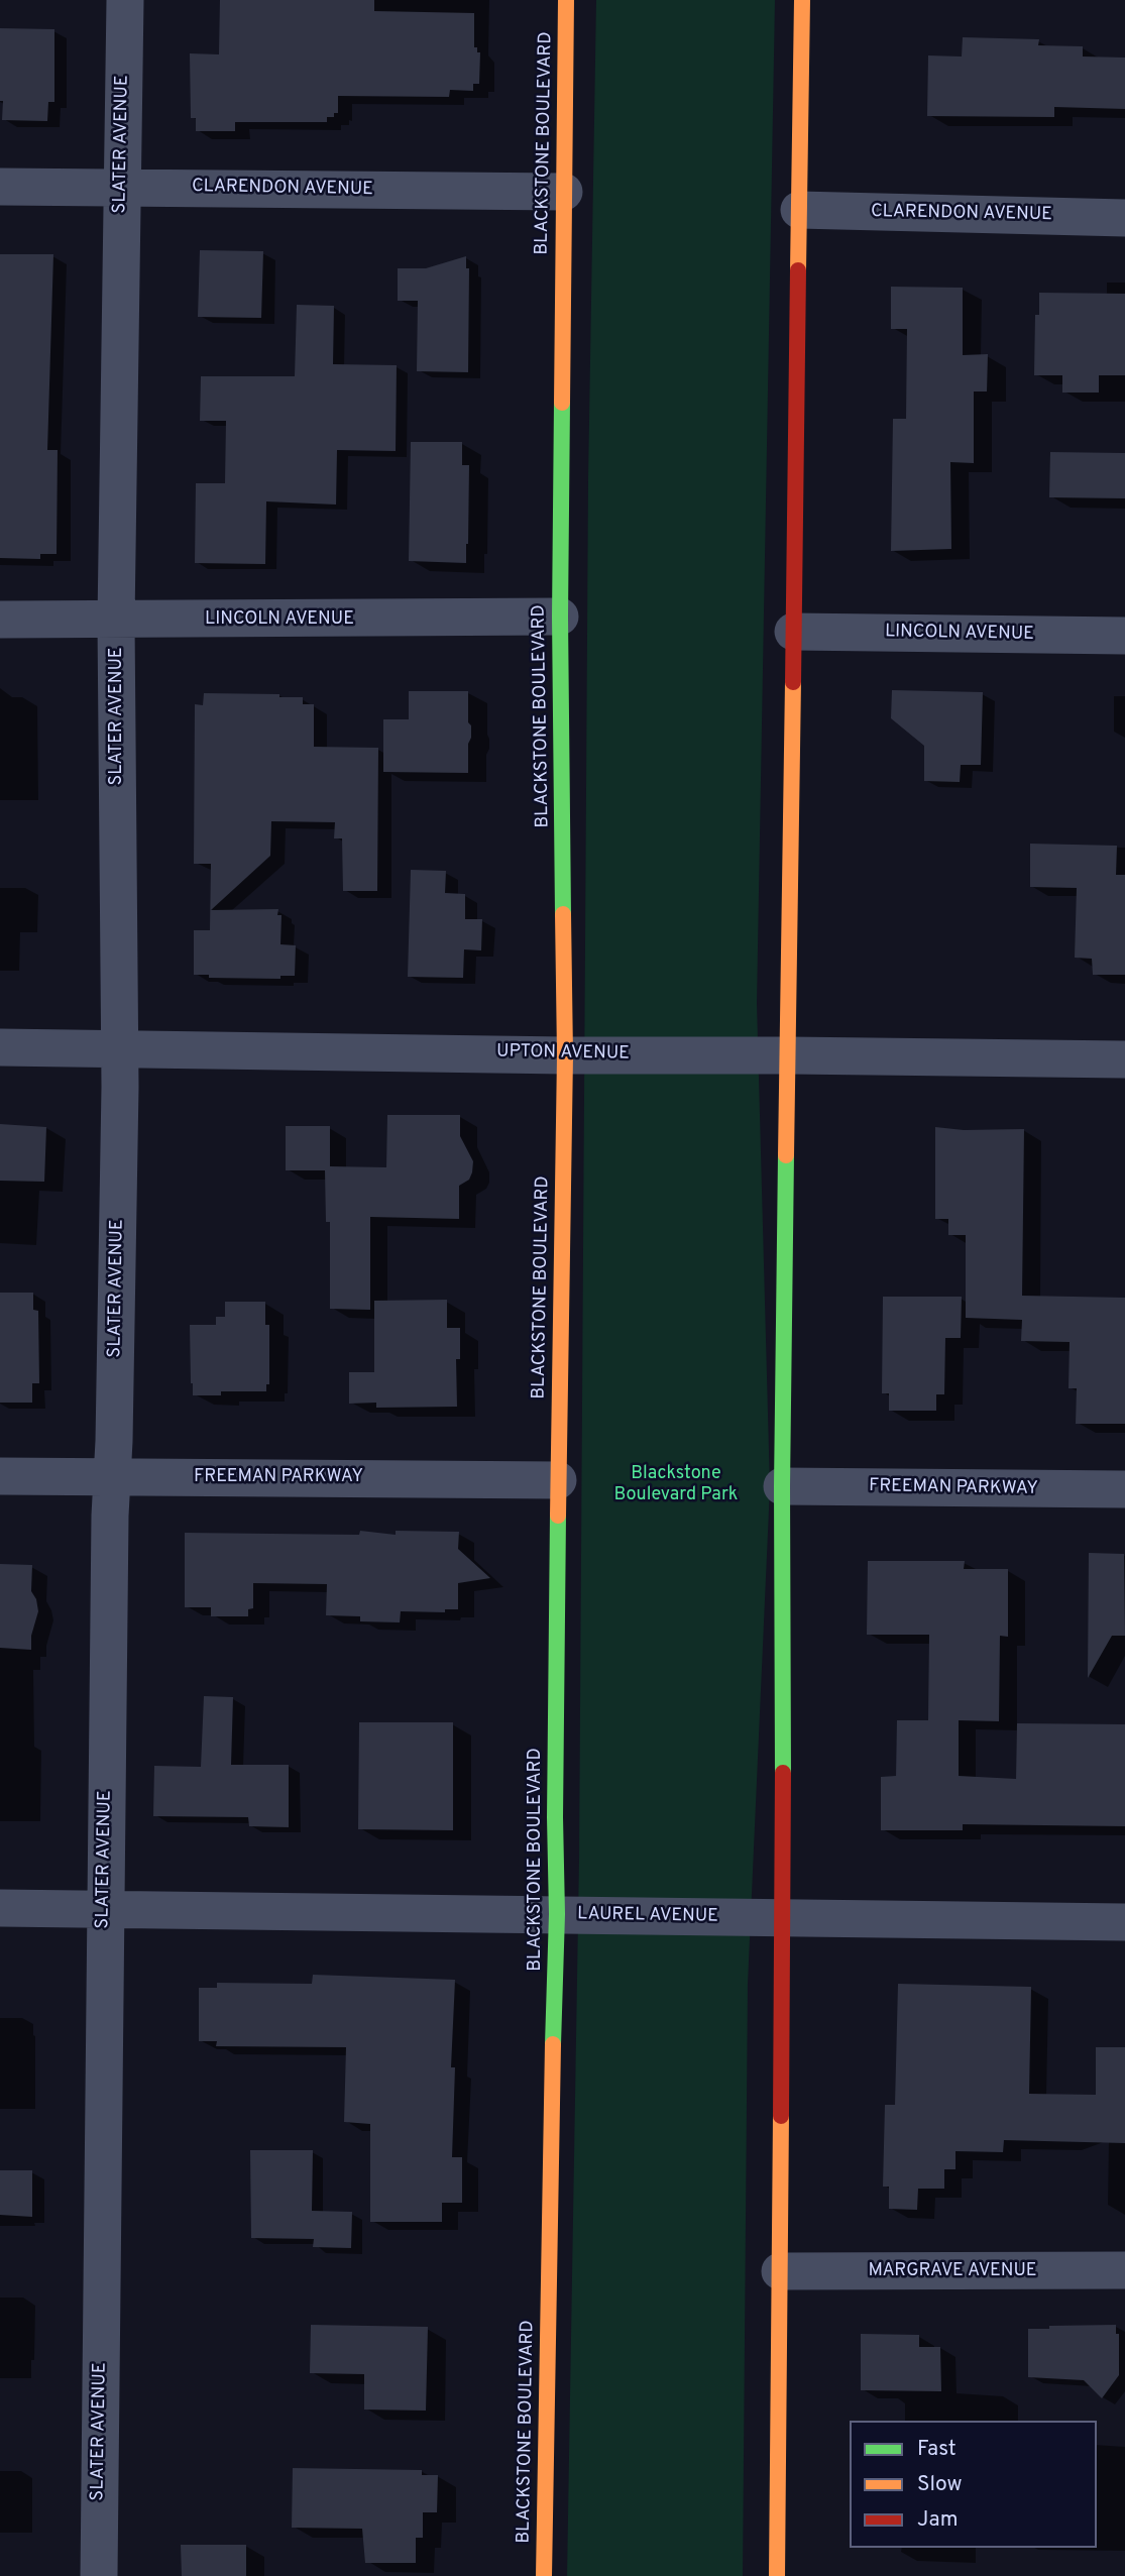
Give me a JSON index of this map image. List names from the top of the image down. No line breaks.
{"streets":{"main road":["BLACKSTONE BOULEVARD"],"street":["SLATER AVENUE","CLARENDON AVENUE","LINCOLN AVENUE","UPTON AVENUE","FREEMAN PARKWAY","LAUREL AVENUE","MARGRAVE AVENUE"]},"crossings":[["BLACKSTONE BOULEVARD","CLARENDON AVENUE"],["BLACKSTONE BOULEVARD","LINCOLN AVENUE"],["BLACKSTONE BOULEVARD","UPTON AVENUE"],["BLACKSTONE BOULEVARD","FREEMAN PARKWAY"],["BLACKSTONE BOULEVARD","LAUREL AVENUE"],["SLATER AVENUE","CLARENDON AVENUE"],["SLATER AVENUE","LINCOLN AVENUE"],["SLATER AVENUE","UPTON AVENUE"],["SLATER AVENUE","FREEMAN PARKWAY"],["SLATER AVENUE","LAUREL AVENUE"]],"parks":["Blackstone Boulevard Park"],"legend":["Fast","Slow","Jam"]}
